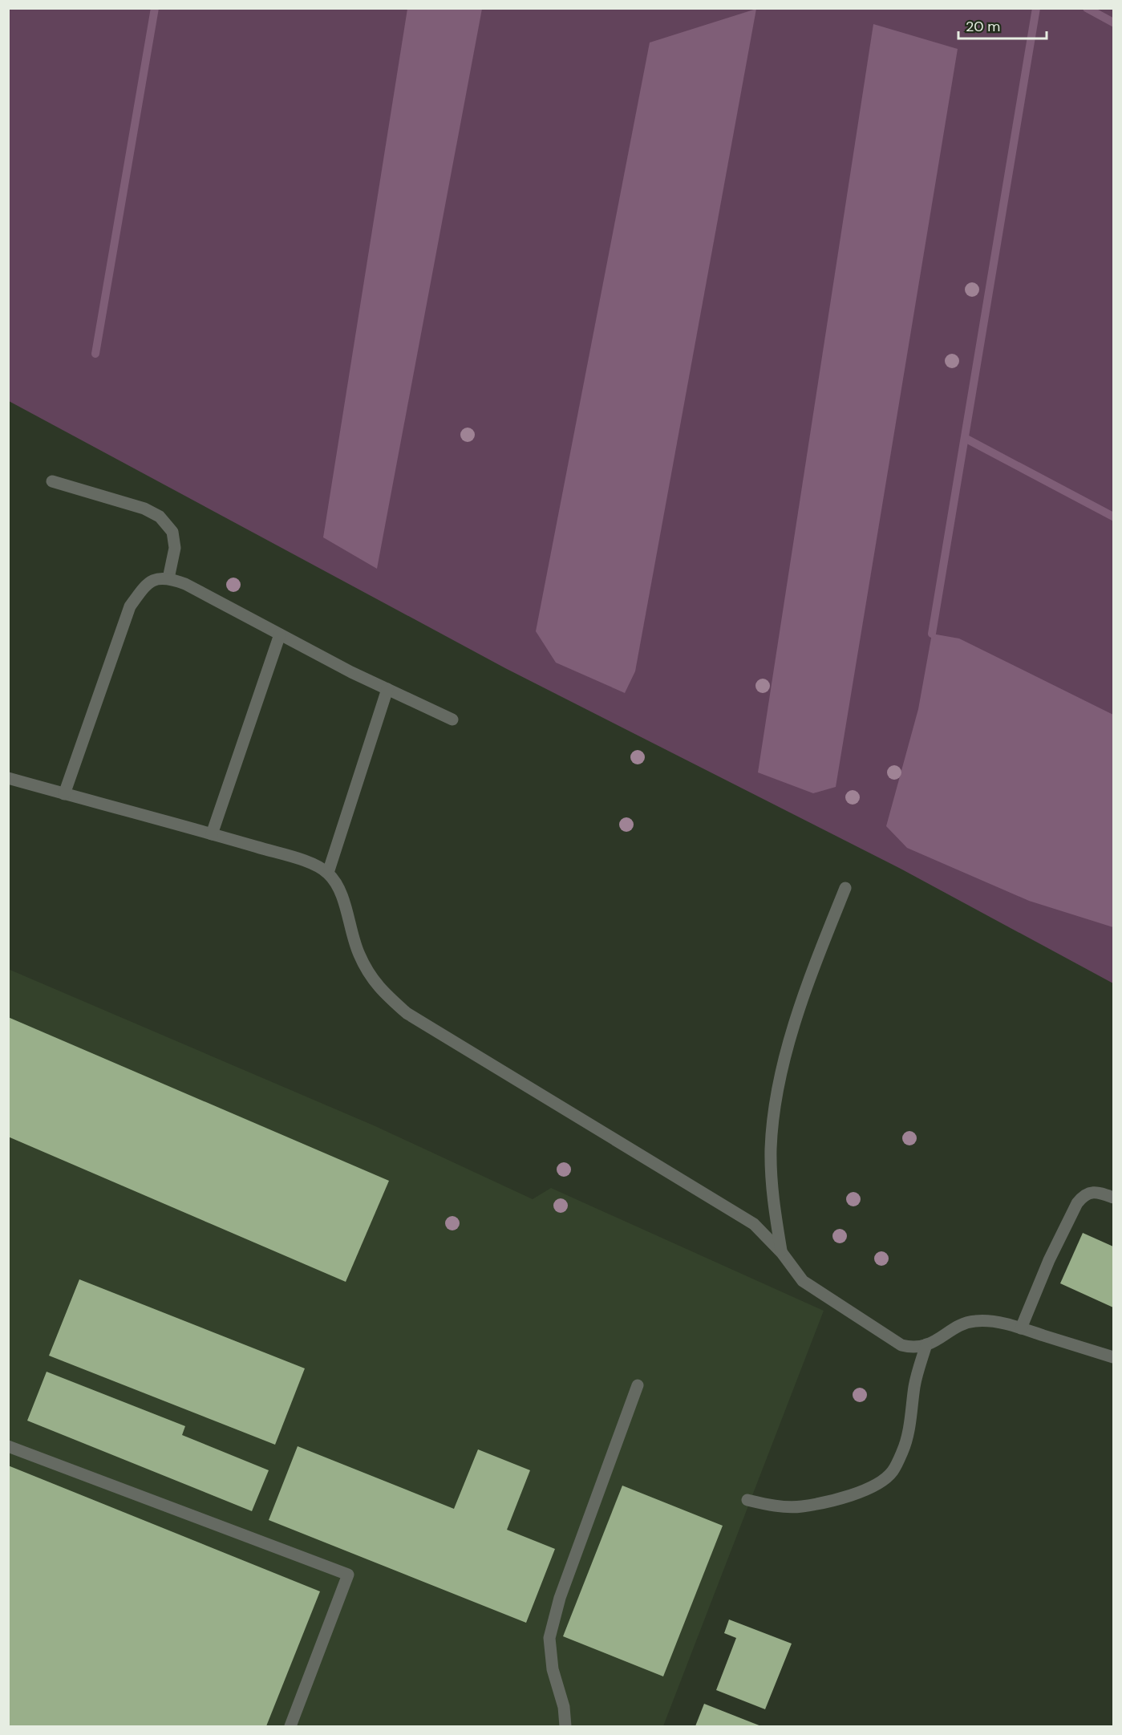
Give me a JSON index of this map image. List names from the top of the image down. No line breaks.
{"scale_bar":"20 m"}
